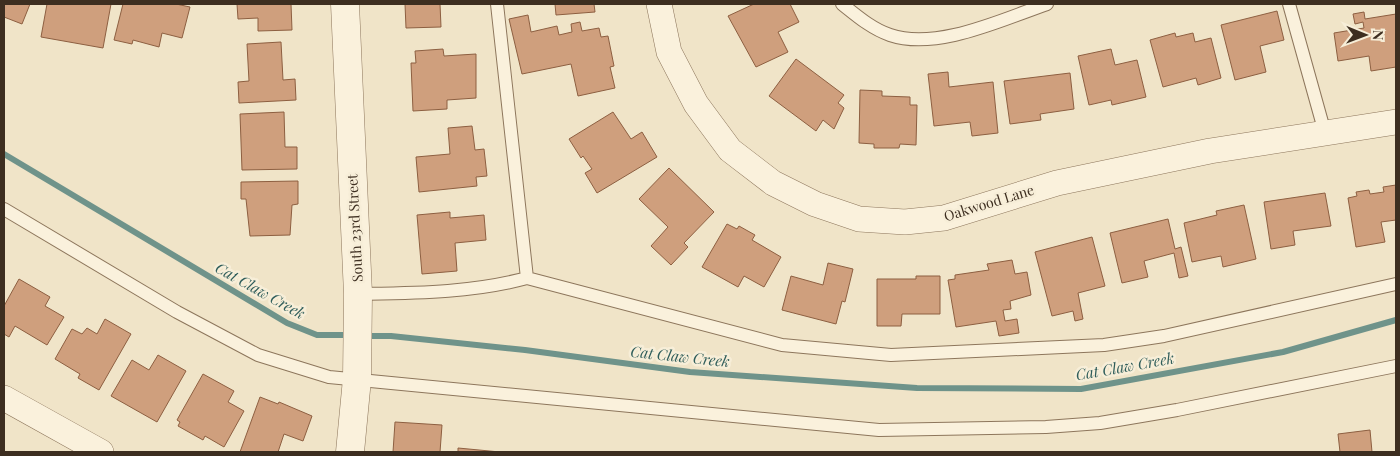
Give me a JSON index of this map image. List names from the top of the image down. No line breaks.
{"streets":{"street":["Oakwood Lane","South 23rd Street"]},"water":["Cat Claw Creek"],"north":"right"}
